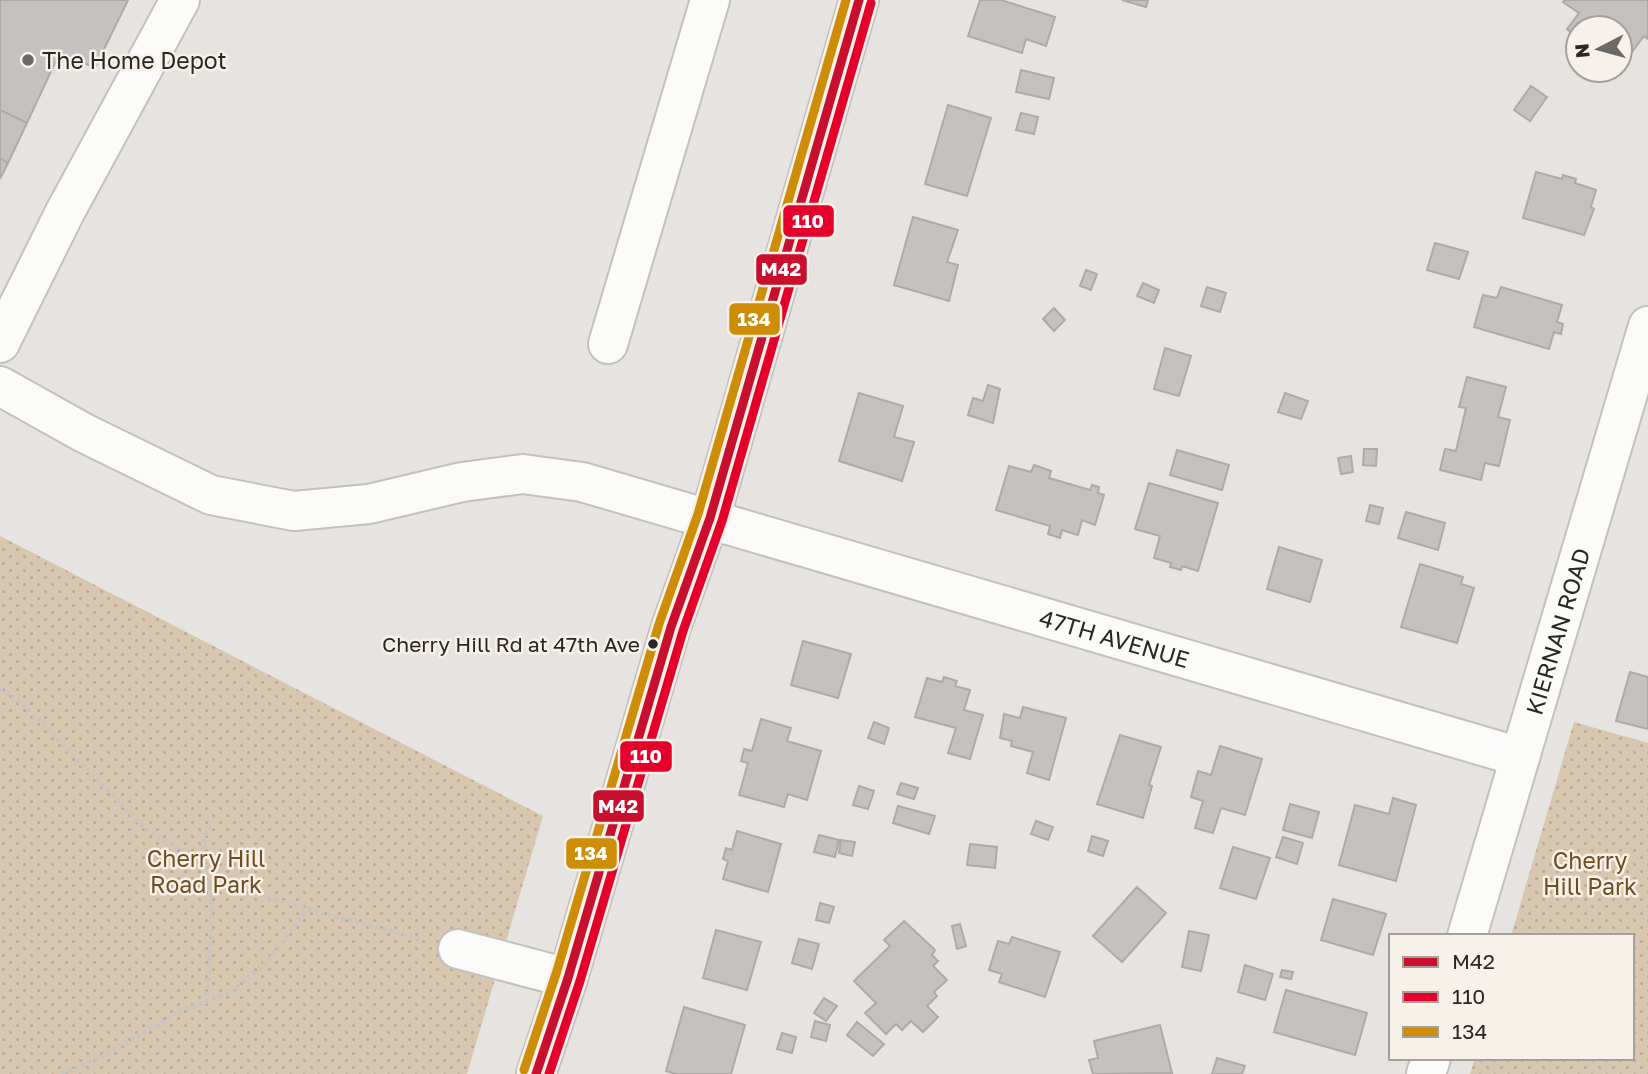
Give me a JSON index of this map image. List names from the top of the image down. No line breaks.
{"streets":{"street":["KIERNAN ROAD","47TH AVENUE"]},"crossings":[["KIERNAN ROAD","47TH AVENUE"]],"parks":["Cherry Hill Road Park","Cherry Hill Park"],"places":["The Home Depot","Cherry Hill Rd at 47th Ave"],"lines":["transit line M42","transit line 134","transit line 110"],"legend":["M42","110","134"],"north":"left"}
